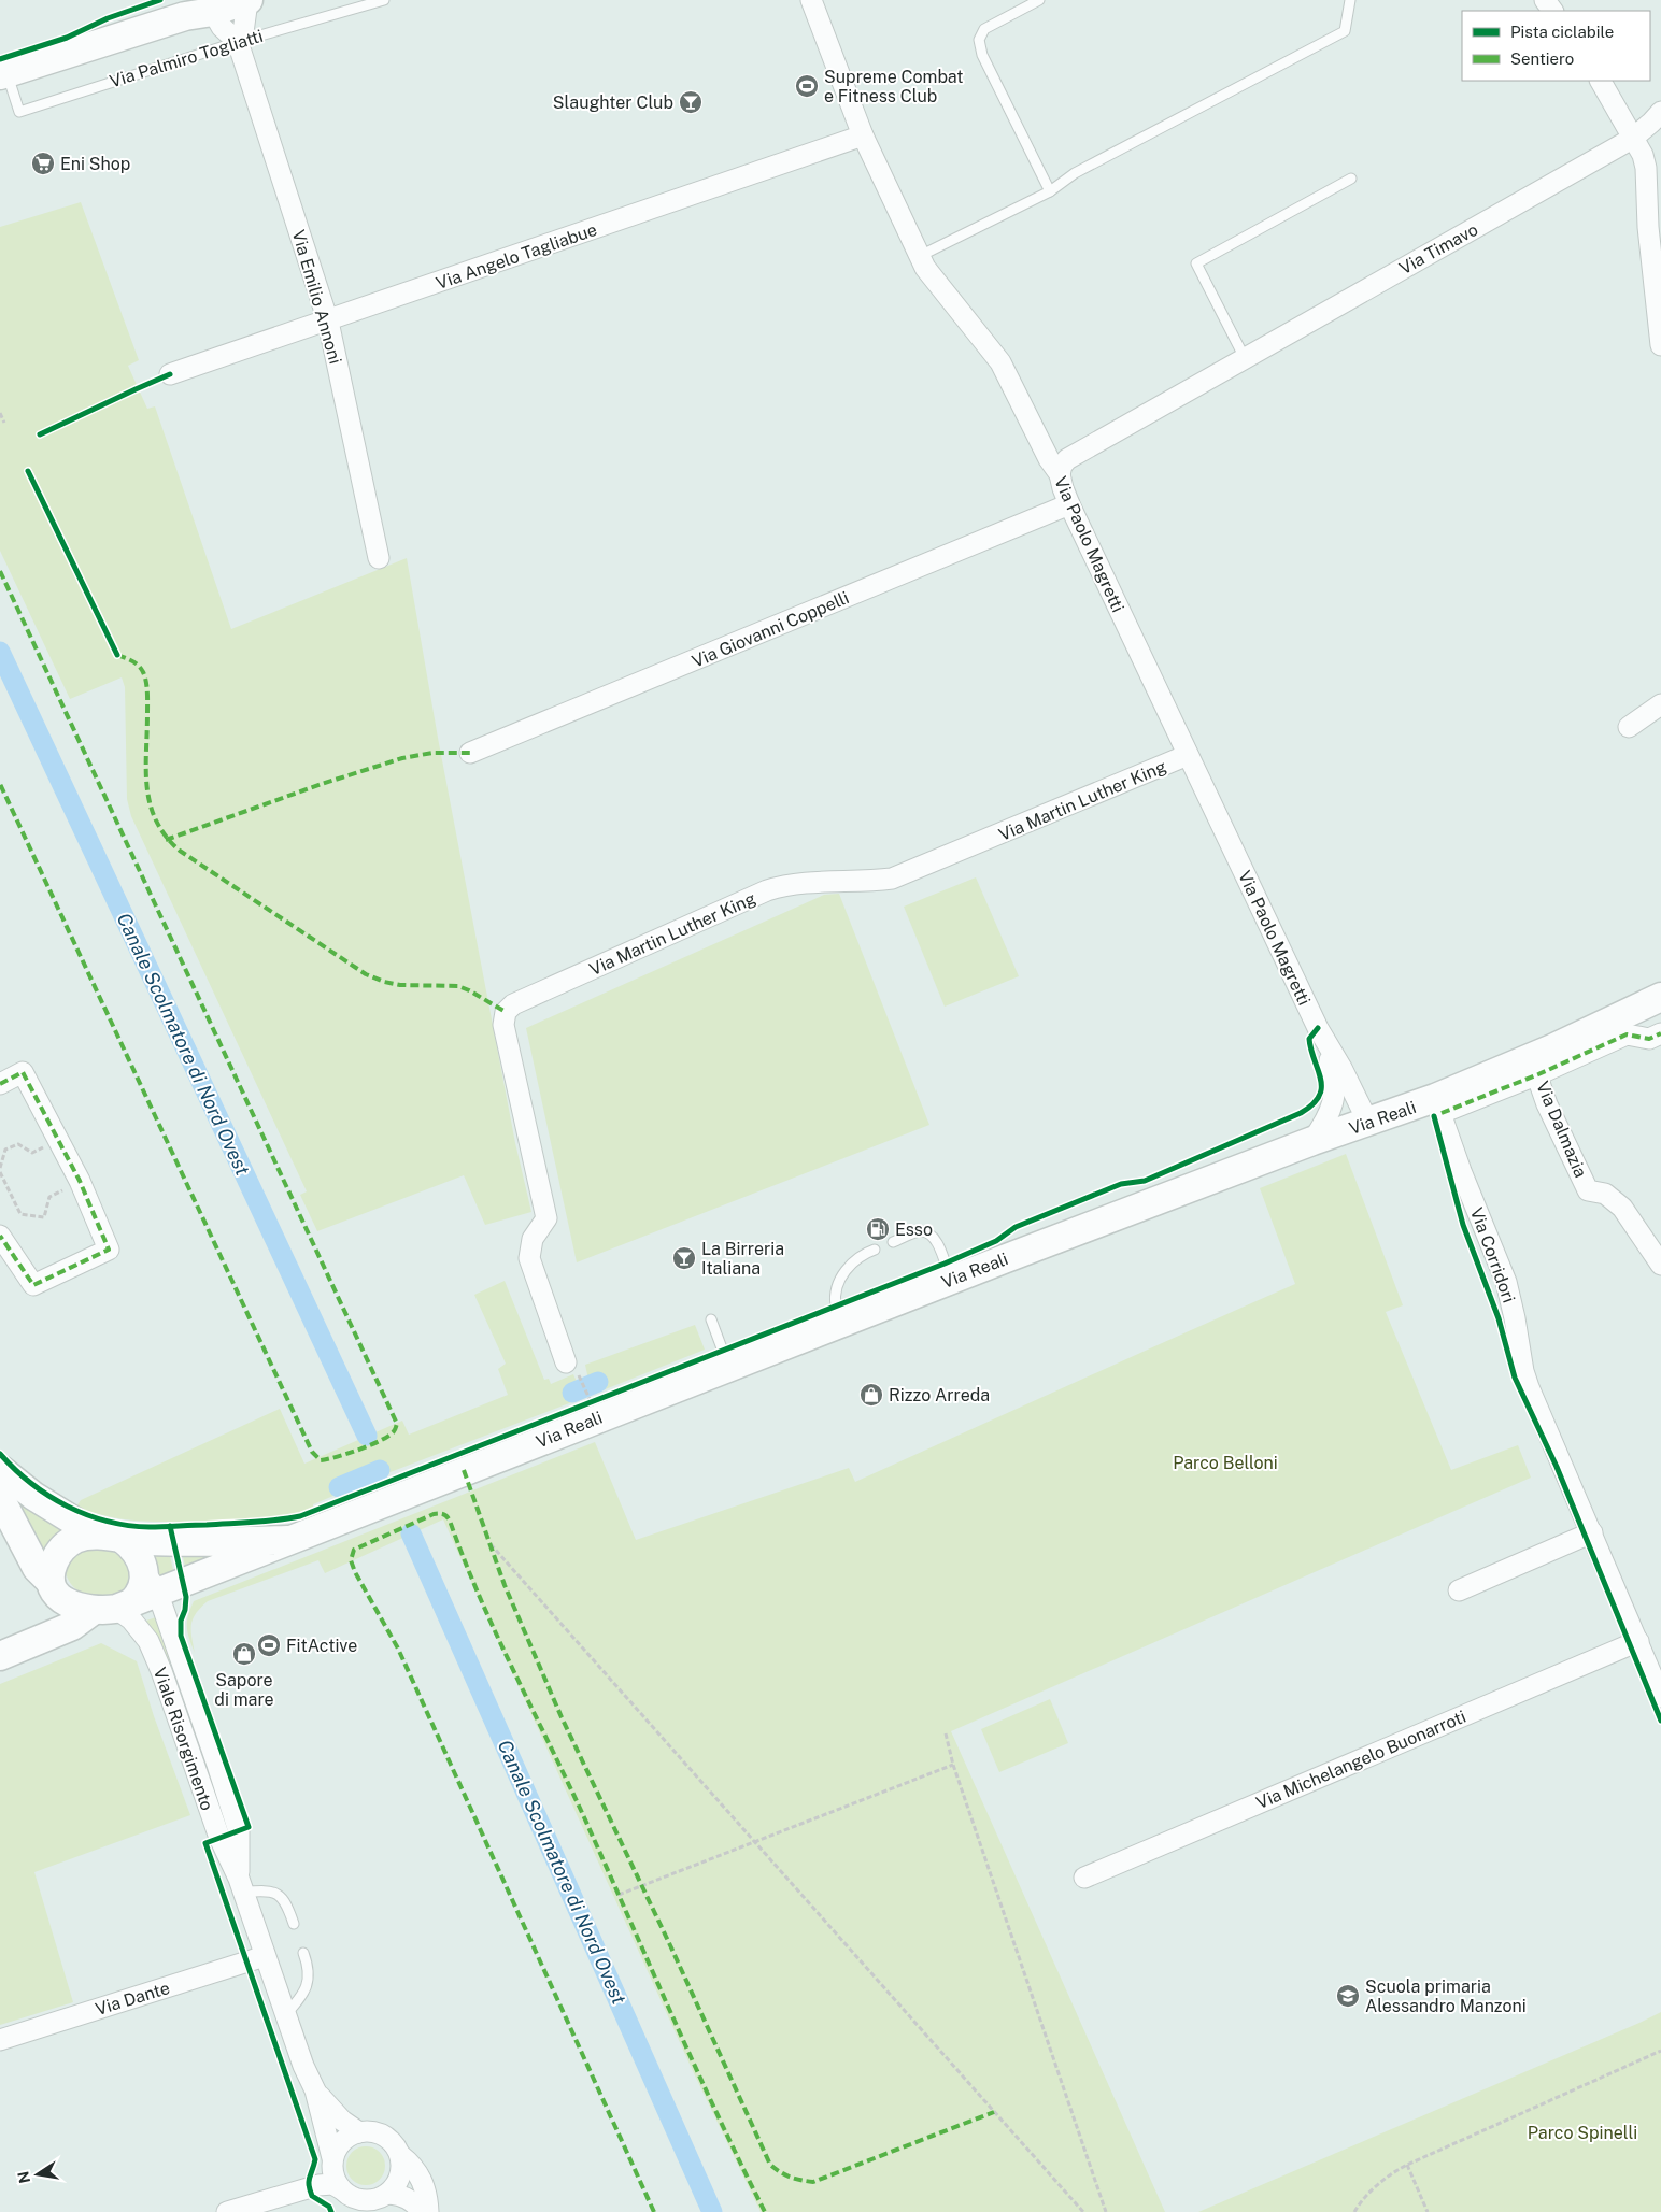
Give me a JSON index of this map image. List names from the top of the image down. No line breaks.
{"streets":{"main road":["Via Palmiro Togliatti","Via Reali"],"street":["Via Timavo","Via Angelo Tagliabue","Via Emilio Annoni","Via Paolo Magretti","Via Giovanni Coppelli","Via Martin Luther King","Via Dalmazia","Via Corridori","Viale Risorgimento","Via Michelangelo Buonarroti","Via Dante"]},"crossings":[["Via Palmiro Togliatti","Via Emilio Annoni"],["Via Timavo","Via Paolo Magretti"],["Via Angelo Tagliabue","Via Emilio Annoni"],["Via Angelo Tagliabue","Via Paolo Magretti"],["Via Paolo Magretti","Via Giovanni Coppelli"],["Via Paolo Magretti","Via Martin Luther King"],["Via Paolo Magretti","Via Reali"],["Via Reali","Via Dalmazia"],["Via Reali","Via Corridori"],["Via Reali","Viale Risorgimento"],["Via Corridori","Via Michelangelo Buonarroti"],["Viale Risorgimento","Via Dante"]],"water":["Canale Scolmatore di Nord Ovest"],"parks":["Parco Belloni","Parco Spinelli"],"places":{"sports":["Supreme Combat e Fitness Club","FitActive"],"bar":["Slaughter Club","La Birreria Italiana"],"supermarket":["Eni Shop"],"fuel station":["Esso"],"shop":["Rizzo Arreda","Sapore di mare"],"school or university":["Scuola primaria Alessandro Manzoni"]},"legend":["Pista ciclabile","Sentiero"],"north":"left"}
